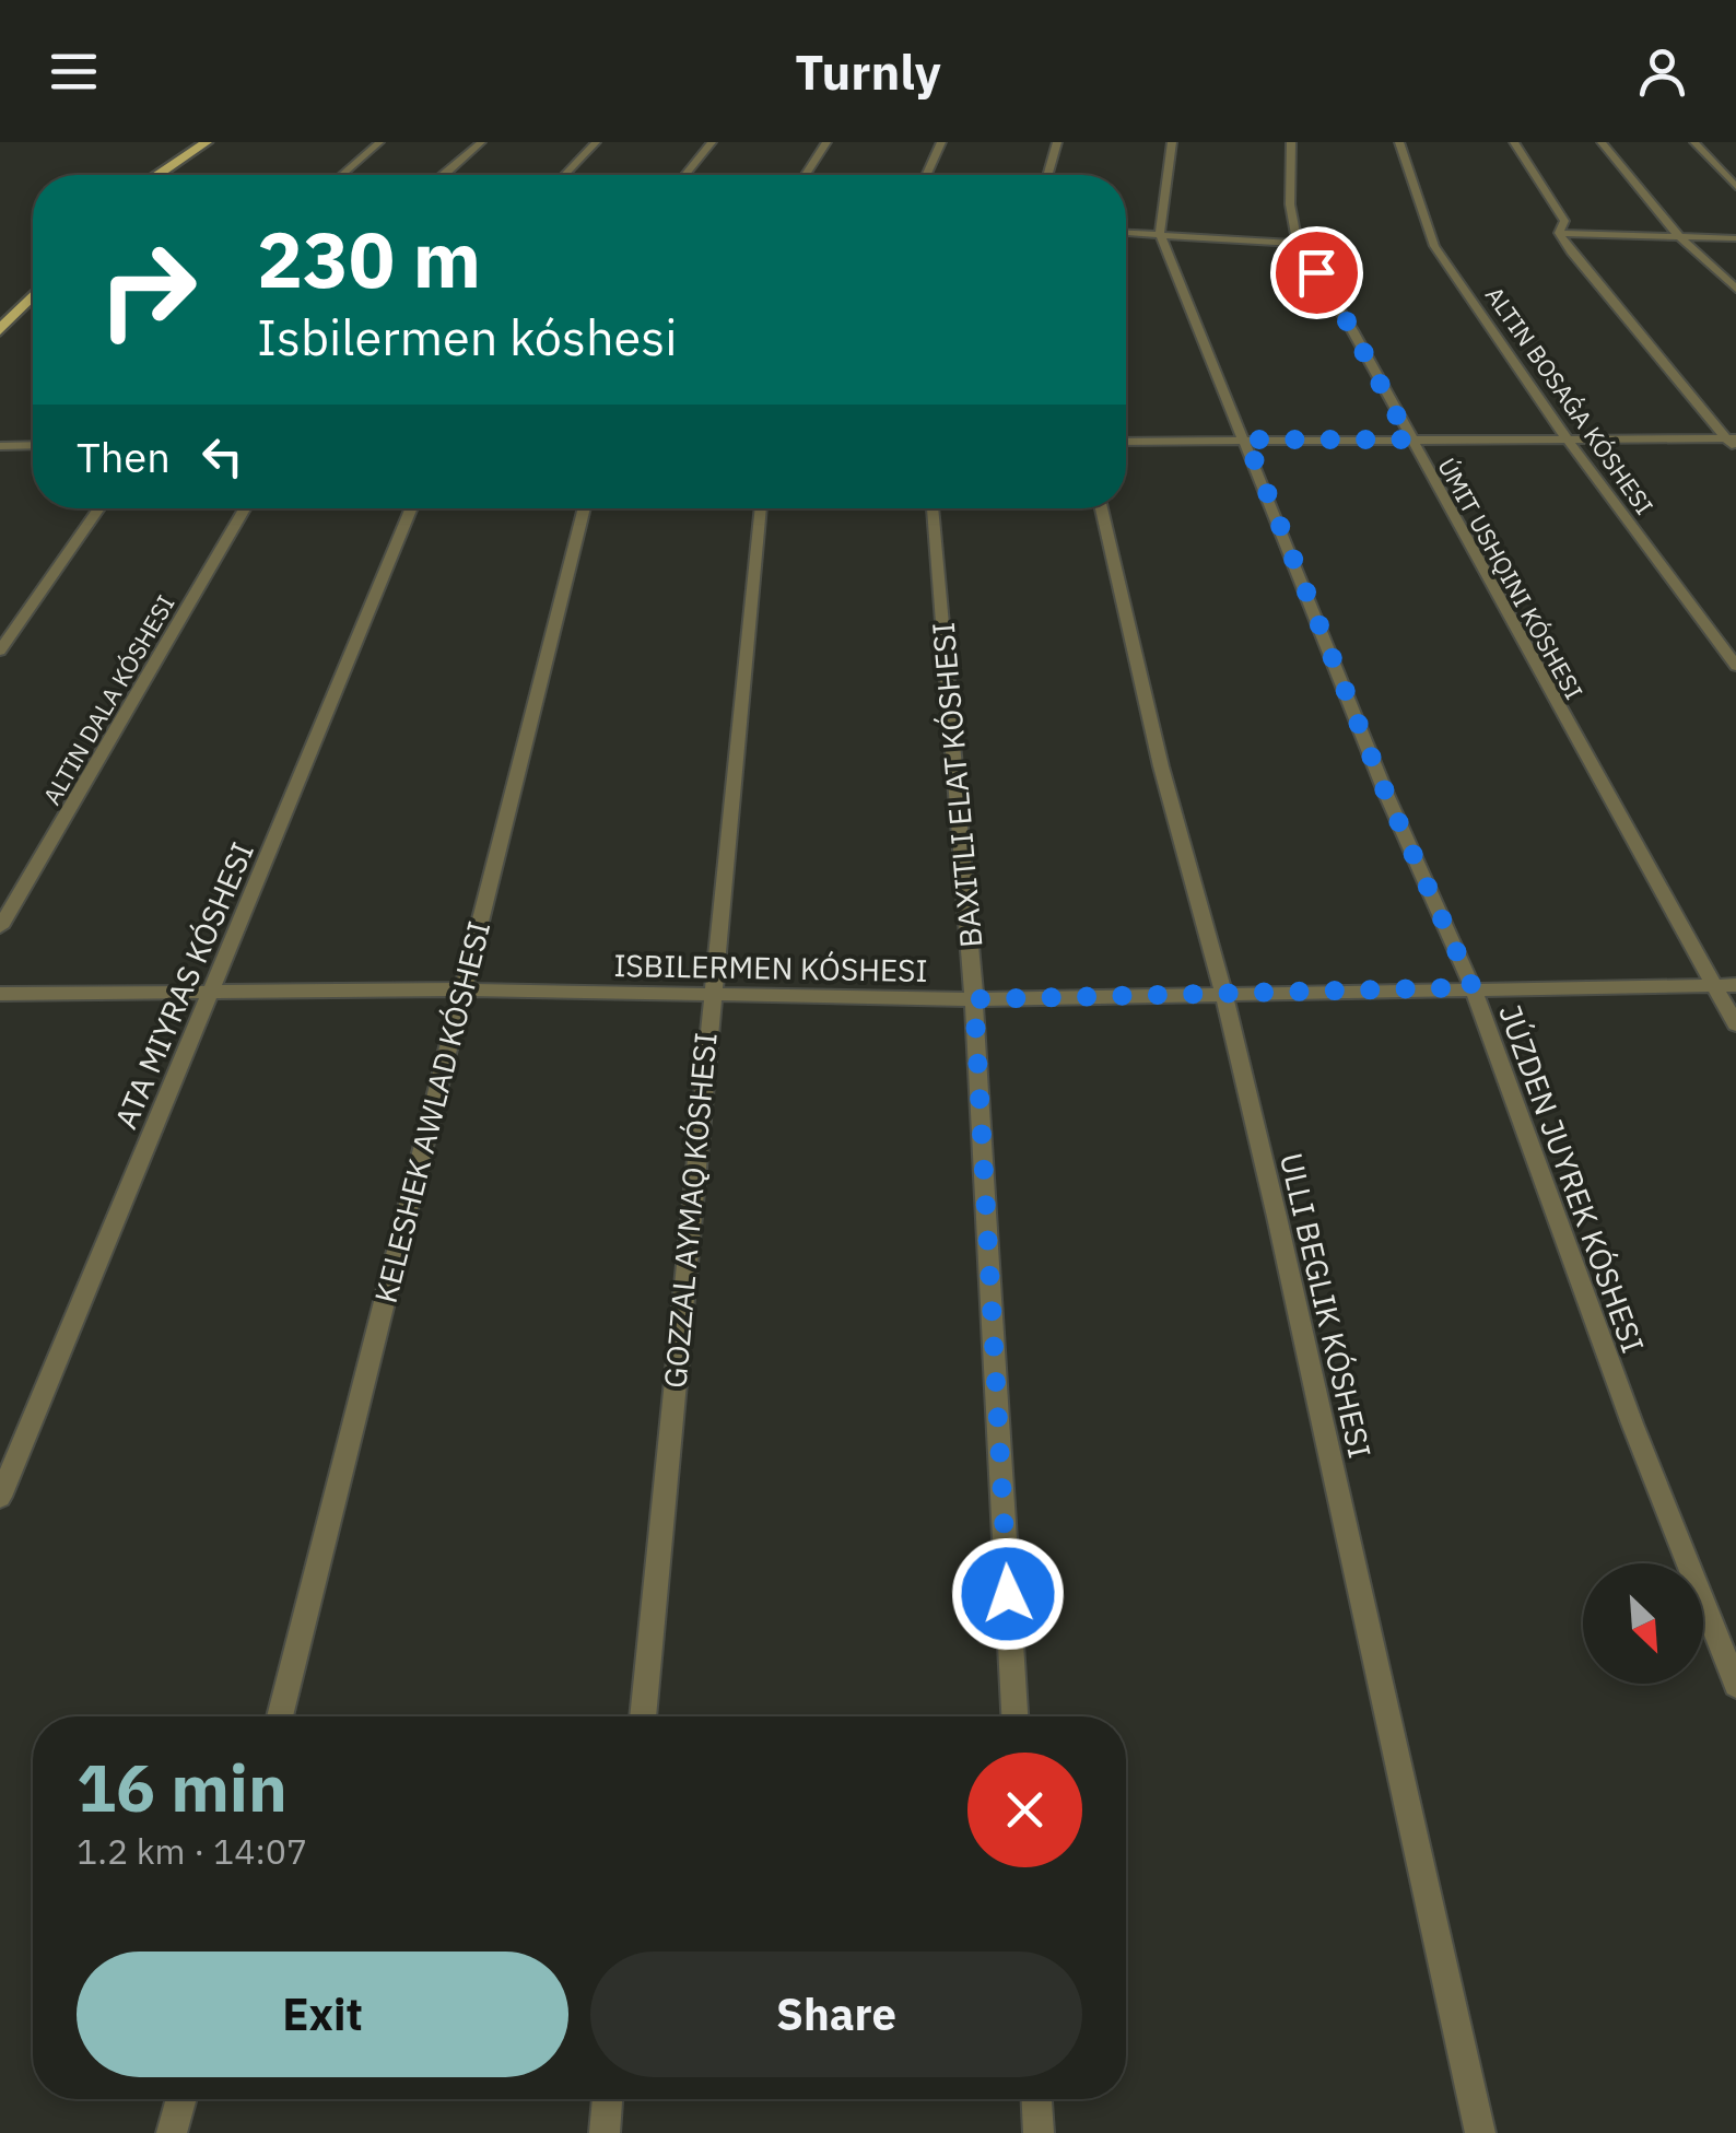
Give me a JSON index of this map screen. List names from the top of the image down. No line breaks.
{"streets":{"street":["ISBILERMEN KÓSHESI","ATA MIYRAS KÓSHESI","KELESHEK AWLAD KÓSHESI","JÚZDEN JUYREK KÓSHESI","GOZZAL AYMAQ KÓSHESI"]},"crossings":[["ISBILERMEN KÓSHESI","ATA MIYRAS KÓSHESI"],["ISBILERMEN KÓSHESI","KELESHEK AWLAD KÓSHESI"],["ISBILERMEN KÓSHESI","JÚZDEN JUYREK KÓSHESI"],["ISBILERMEN KÓSHESI","GOZZAL AYMAQ KÓSHESI"]],"north":"bottom right","page":{"header":"Turnly","turn":["230 m","Isbilermen kóshesi"],"then":"Then","heading":["16 min","1.2 km · 14:07"],"buttons":["Exit","Share"]}}
